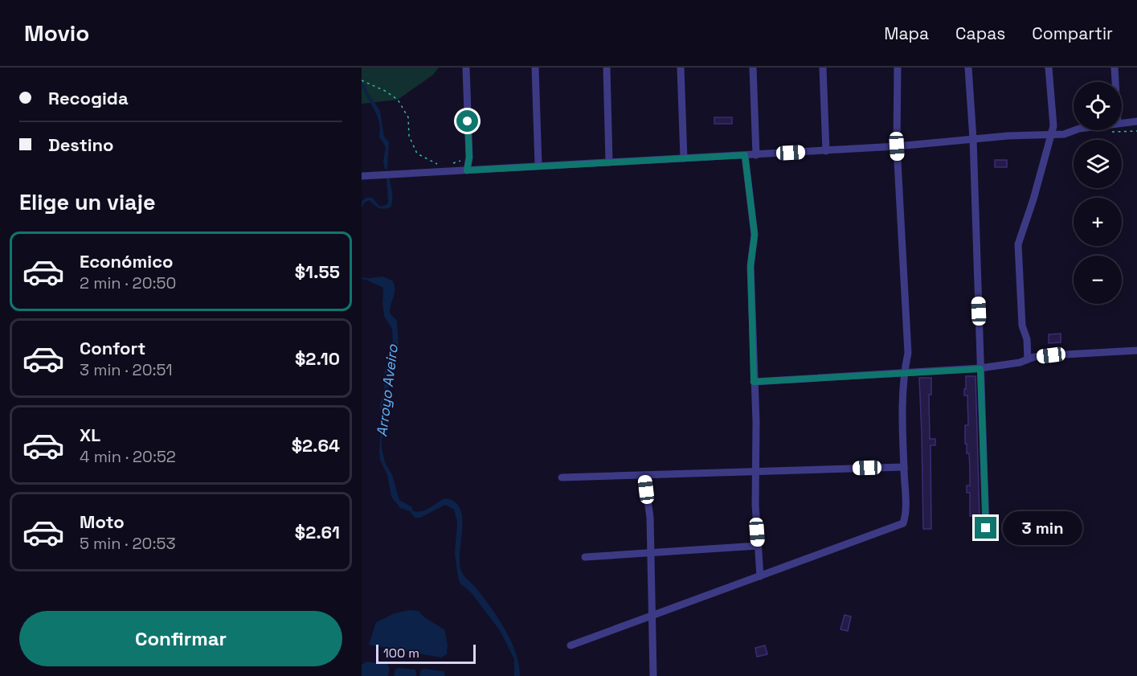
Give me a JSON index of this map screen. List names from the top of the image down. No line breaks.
{"water":["Arroyo Aveiro"],"scale_bar":"100 m","page":{"header":"Movio","nav":["Mapa","Capas","Compartir"],"banner":["Recogida","Destino"],"map_buttons":["+","−"],"heading":"Elige un viaje","list":[{"name":"Económico","note":"2 min · 20:50","value":"$1.55"},{"name":"Confort","note":"3 min · 20:51","value":"$2.10"},{"name":"XL","note":"4 min · 20:52","value":"$2.64"},{"name":"Moto","note":"5 min · 20:53","value":"$2.61"}],"bubble":"3 min","buttons":"Confirmar","scale":"100 m"}}
